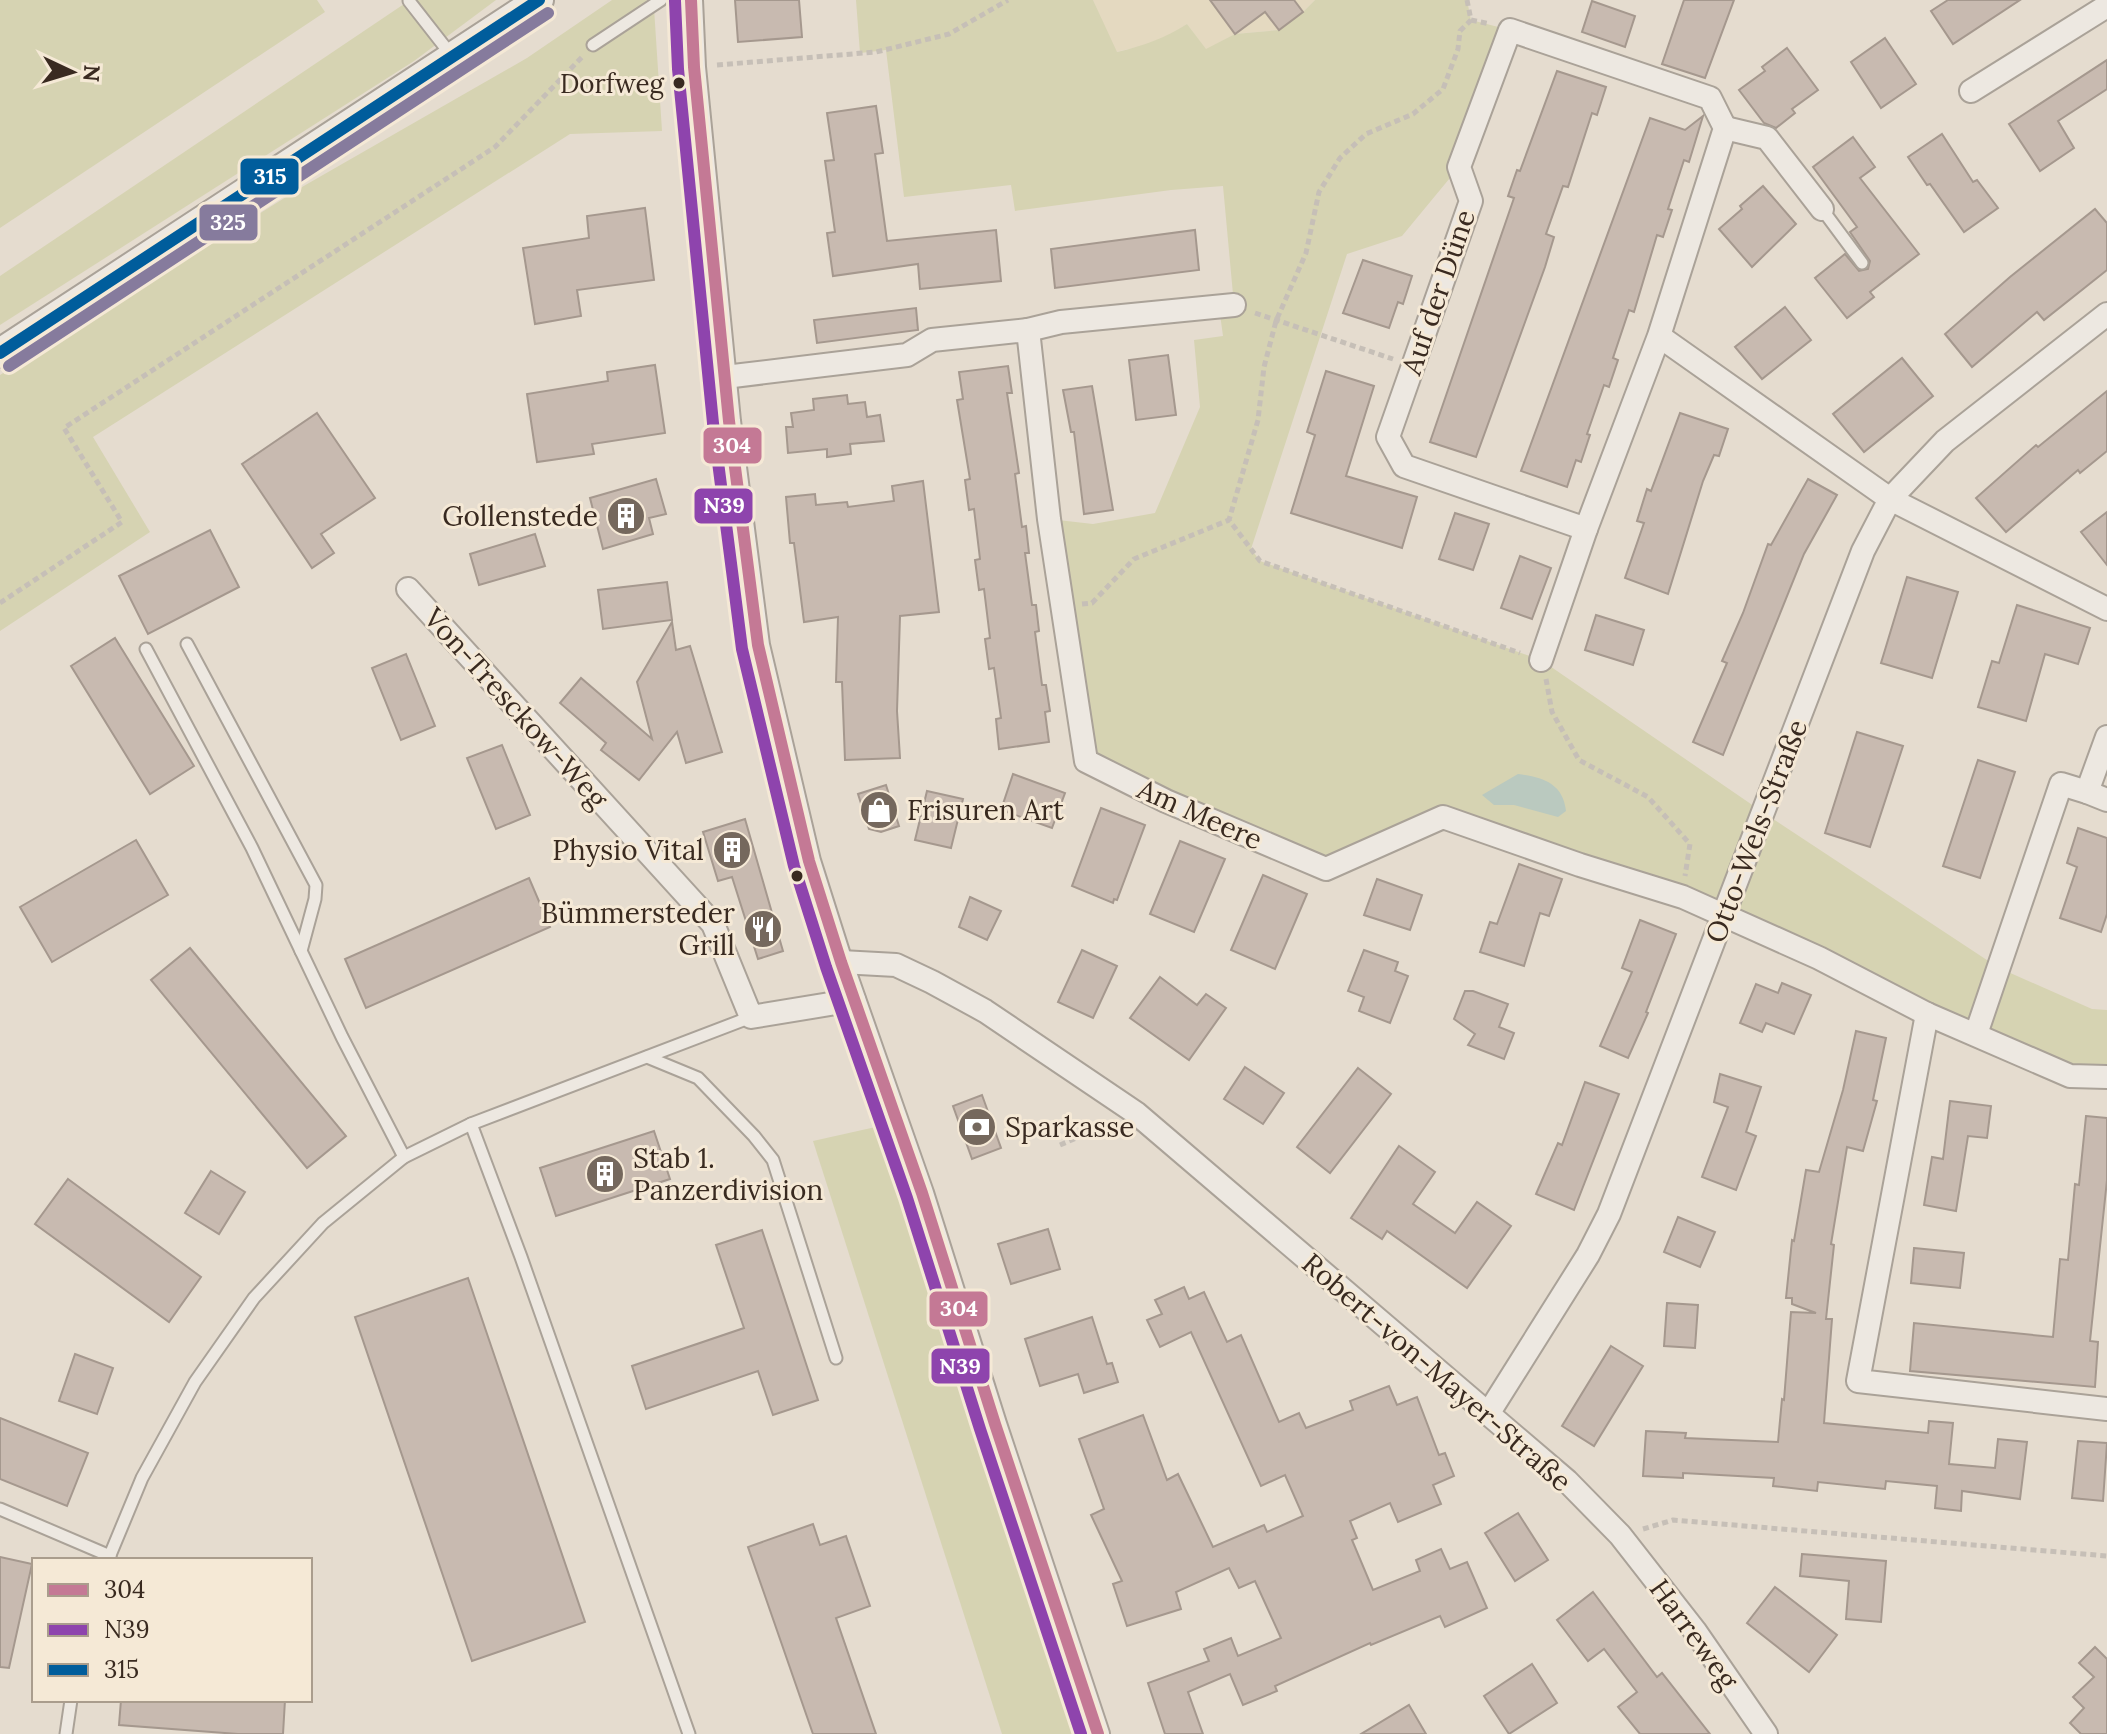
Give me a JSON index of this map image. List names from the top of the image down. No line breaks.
{"streets":{"street":["Auf der Düne","Von-Tresckow-Weg","Am Meere","Otto-Wels-Straße","Robert-von-Mayer-Straße","Harreweg"]},"crossings":[["Am Meere","Otto-Wels-Straße"],["Otto-Wels-Straße","Robert-von-Mayer-Straße"],["Robert-von-Mayer-Straße","Harreweg"]],"places":{"other":["Dorfweg"],"building":["Gollenstede","Physio Vital","Stab 1. Panzerdivision"],"shop":["Frisuren Art"],"restaurant":["Bümmersteder Grill"],"bank":["Sparkasse"]},"lines":["transit line 304","transit line 315","transit line N39","transit line 325"],"legend":["304","N39","315"],"north":"right"}
